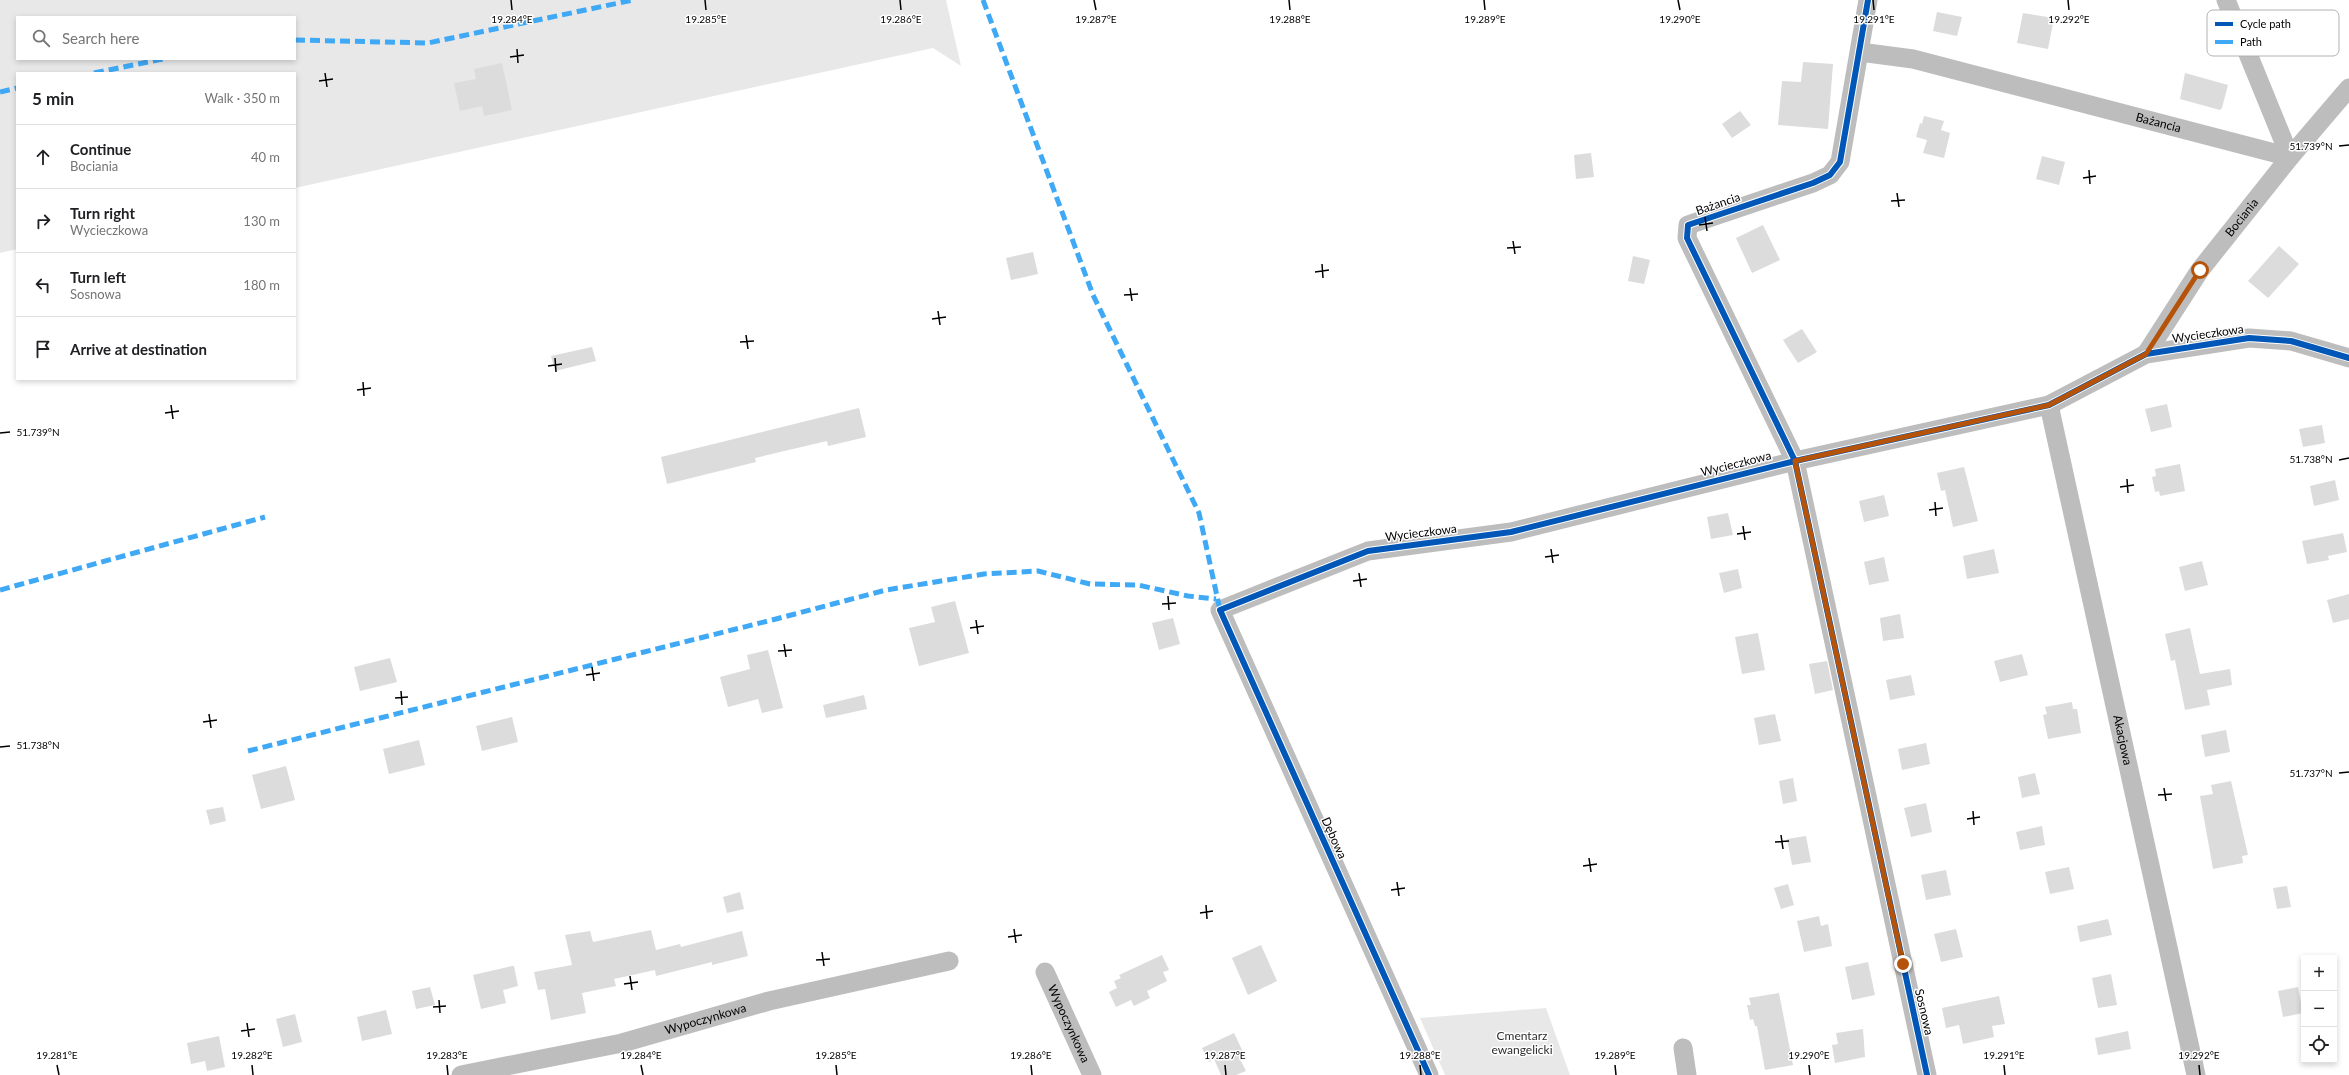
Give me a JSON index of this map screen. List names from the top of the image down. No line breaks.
{"streets":{"street":["Bażancia","Bociania","Wycieczkowa","Akacjowa","Dębowa","Sosnowa","Wypoczynkowa"]},"crossings":[["Bażancia","Bociania"],["Bażancia","Wycieczkowa"],["Bażancia","Sosnowa"],["Bociania","Wycieczkowa"],["Wycieczkowa","Akacjowa"],["Wycieczkowa","Dębowa"],["Wycieczkowa","Sosnowa"]],"parks":["Cmentarz ewangelicki"],"legend":["Cycle path","Path"],"page":{"search":"Search here","heading":["5 min","Walk · 350 m"],"list":[["Continue","Bociania","40 m"],["Turn right","Wycieczkowa","130 m"],["Turn left","Sosnowa","180 m"],"Arrive at destination"],"map_buttons":["+","−"]},"coordinates":["19.284°E","19.285°E","19.286°E","19.287°E","19.288°E","19.289°E","19.290°E","19.291°E","19.292°E","51.739°N","51.738°N","51.737°N","19.281°E","19.282°E","19.283°E"]}
